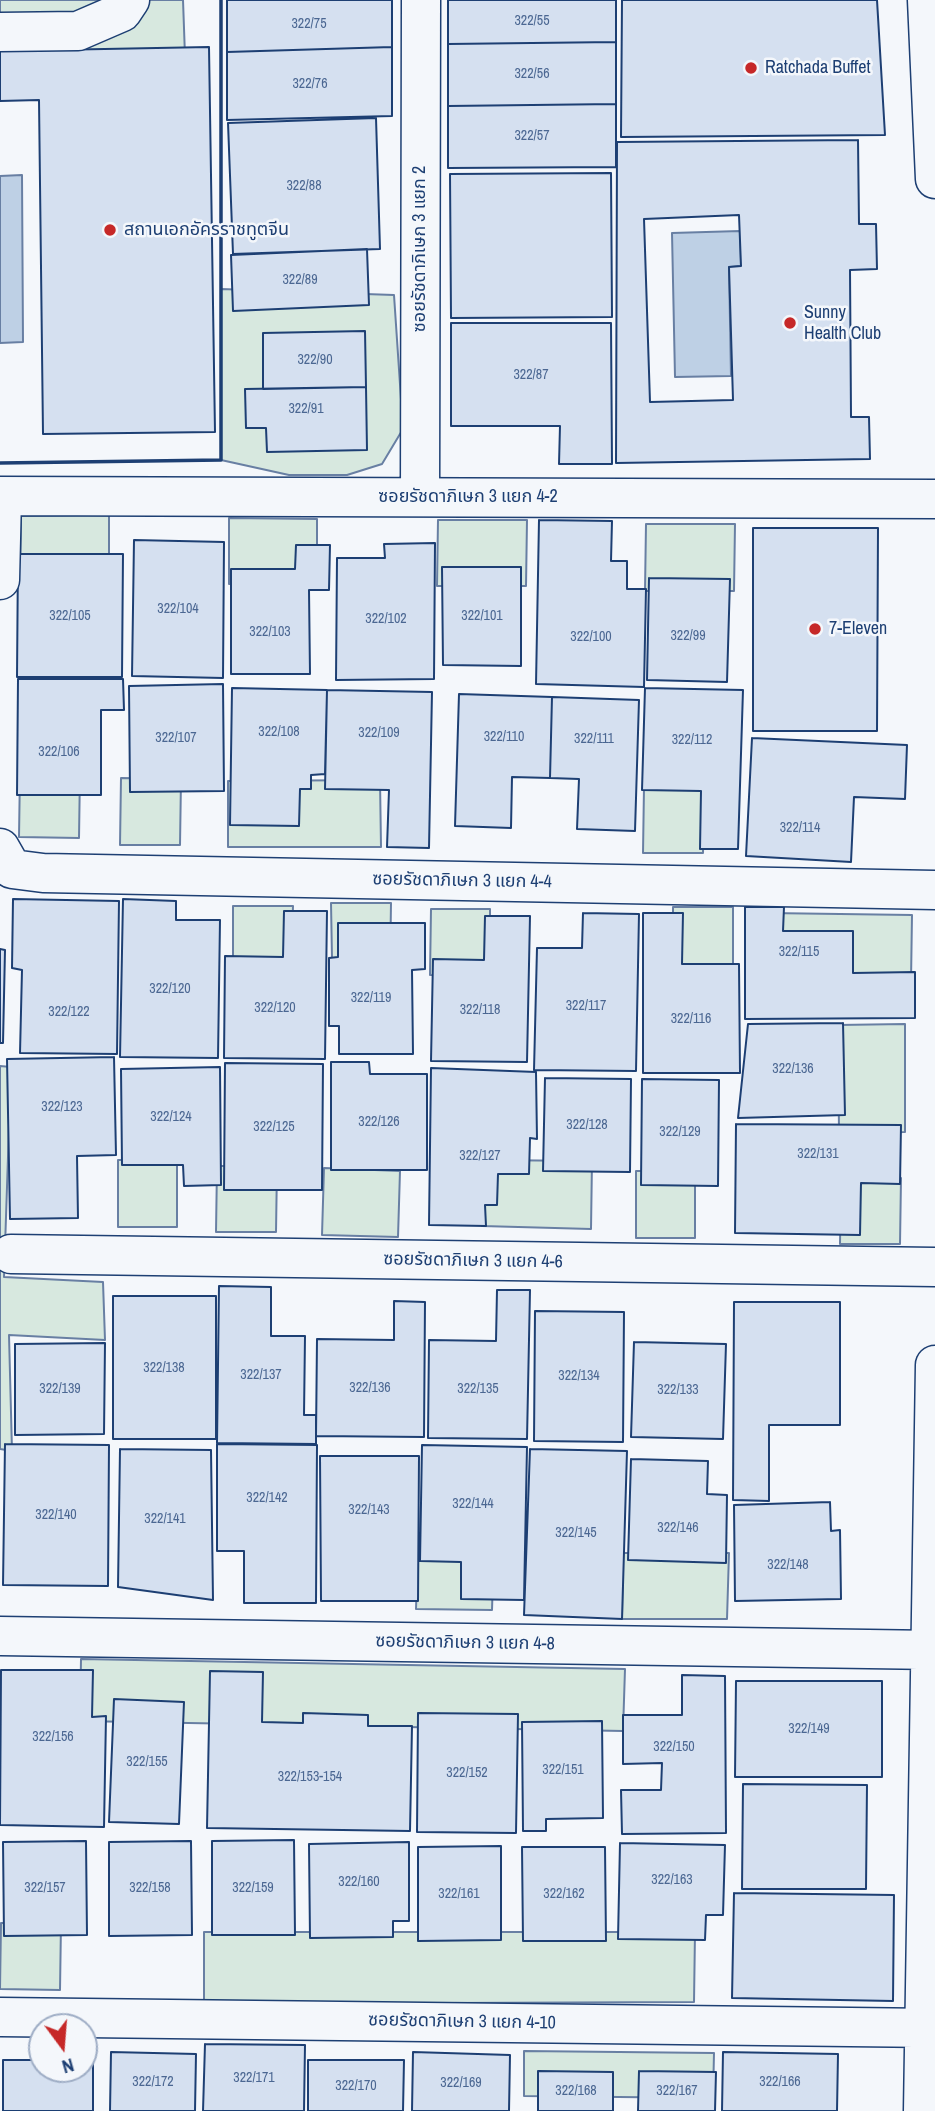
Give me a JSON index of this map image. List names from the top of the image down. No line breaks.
{"streets":{"street":["ซอยรัชดาภิเษก 3 แยก 2","ซอยรัชดาภิเษก 3 แยก 4-2","ซอยรัชดาภิเษก 3 แยก 4-4","ซอยรัชดาภิเษก 3 แยก 4-6","ซอยรัชดาภิเษก 3 แยก 4-8","ซอยรัชดาภิเษก 3 แยก 4-10"]},"crossings":[["ซอยรัชดาภิเษก 3 แยก 2","ซอยรัชดาภิเษก 3 แยก 4-2"]],"places":["Ratchada Buffet","สถานเอกอัครราชทูตจีน","Sunny Health Club","7-Eleven"],"house_numbers":["322/55","322/75","322/56","322/76","322/57","322/88","322/89","322/90","322/87","322/91","322/104","322/105","322/101","322/102","322/103","322/99","322/100","322/108","322/109","322/110","322/107","322/111","322/112","322/106","322/114","322/115","322/120","322/119","322/117","322/120","322/118","322/122","322/116","322/136","322/123","322/124","322/126","322/128","322/125","322/129","322/131","322/127","322/138","322/137","322/134","322/136","322/139","322/135","322/133","322/142","322/144","322/143","322/140","322/141","322/146","322/145","322/148","322/149","322/156","322/150","322/155","322/151","322/152","322/153-154","322/163","322/160","322/157","322/158","322/159","322/161","322/162","322/171","322/172","322/166","322/169","322/170","322/168","322/167"],"north":"bottom"}
